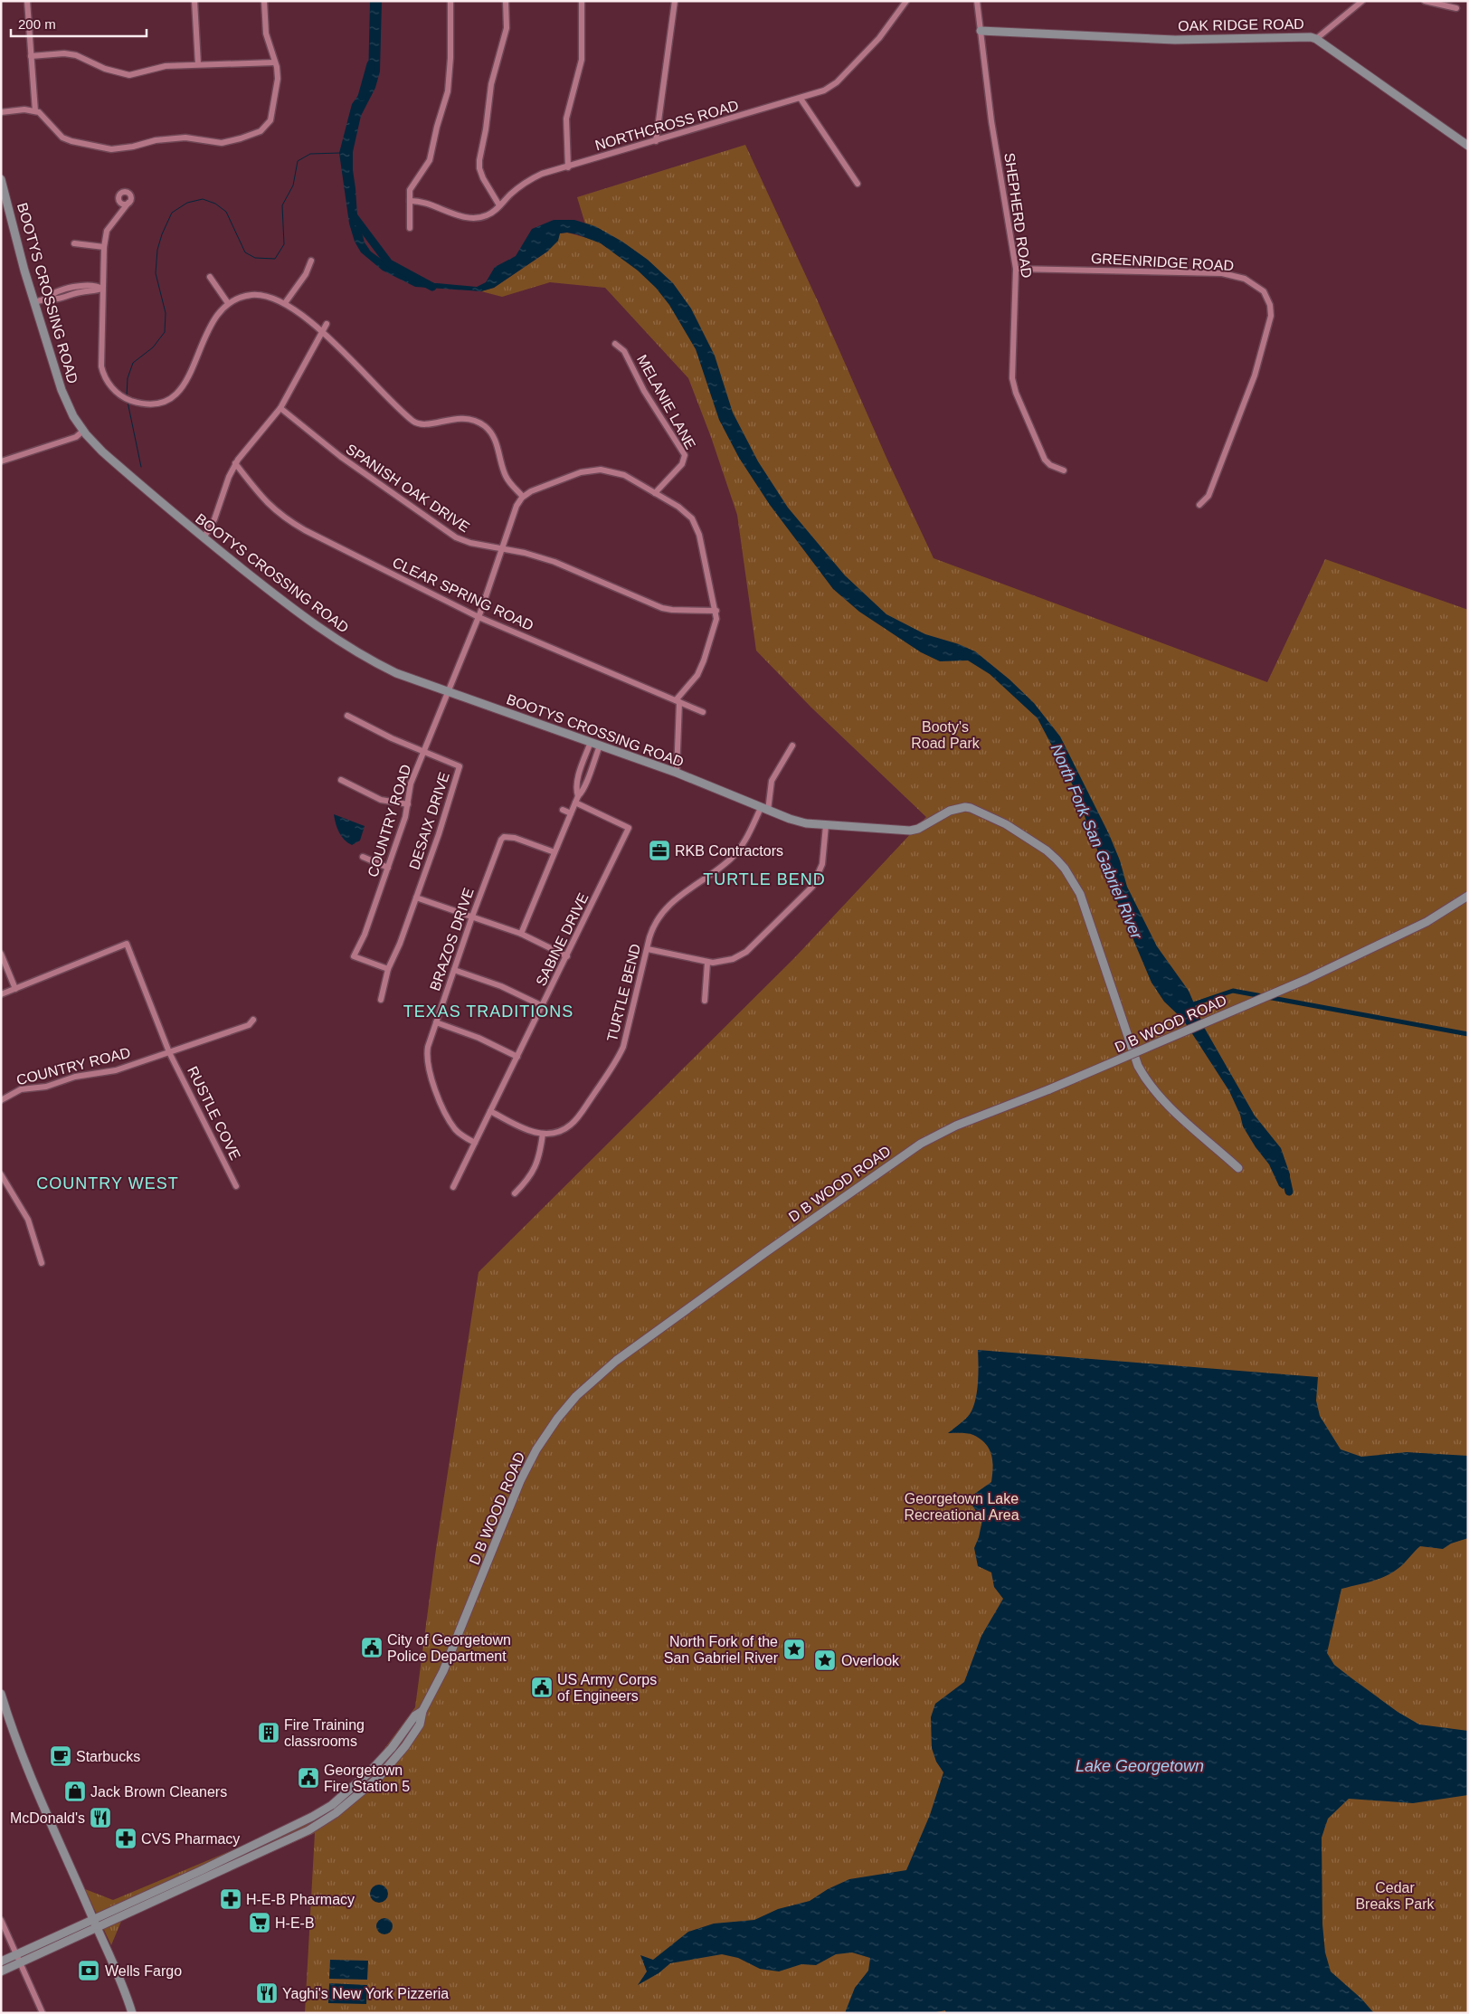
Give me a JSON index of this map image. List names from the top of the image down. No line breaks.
{"streets":{"main road":["OAK RIDGE ROAD","BOOTYS CROSSING ROAD","D B WOOD ROAD"],"street":["NORTHCROSS ROAD","SHEPHERD ROAD","GREENRIDGE ROAD","MELANIE LANE","SPANISH OAK DRIVE","CLEAR SPRING ROAD","COUNTRY ROAD","DESAIX DRIVE","BRAZOS DRIVE","SABINE DRIVE","TURTLE BEND","RUSTLE COVE"]},"crossings":[["OAK RIDGE ROAD","SHEPHERD ROAD"],["SHEPHERD ROAD","GREENRIDGE ROAD"],["BOOTYS CROSSING ROAD","COUNTRY ROAD"],["BOOTYS CROSSING ROAD","TURTLE BEND"],["SPANISH OAK DRIVE","COUNTRY ROAD"],["CLEAR SPRING ROAD","COUNTRY ROAD"],["COUNTRY ROAD","DESAIX DRIVE"],["COUNTRY ROAD","RUSTLE COVE"],["BRAZOS DRIVE","SABINE DRIVE"],["SABINE DRIVE","TURTLE BEND"]],"districts":["TURTLE BEND","TEXAS TRADITIONS","COUNTRY WEST"],"water":["North Fork San Gabriel River","Lake Georgetown"],"parks":["Booty's Road Park","Georgetown Lake Recreational Area","Cedar Breaks Park"],"places":{"office":["RKB Contractors"],"public building":["City of Georgetown Police Department","US Army Corps of Engineers","Georgetown Fire Station 5"],"place":["North Fork of the San Gabriel River","Overlook"],"building":["Fire Training classrooms"],"cafe":["Starbucks"],"shop":["Jack Brown Cleaners"],"restaurant":["McDonald's","Yaghi's New York Pizzeria"],"pharmacy":["CVS Pharmacy","H-E-B Pharmacy"],"supermarket":["H-E-B"],"bank":["Wells Fargo"]},"scale_bar":"200 m"}
